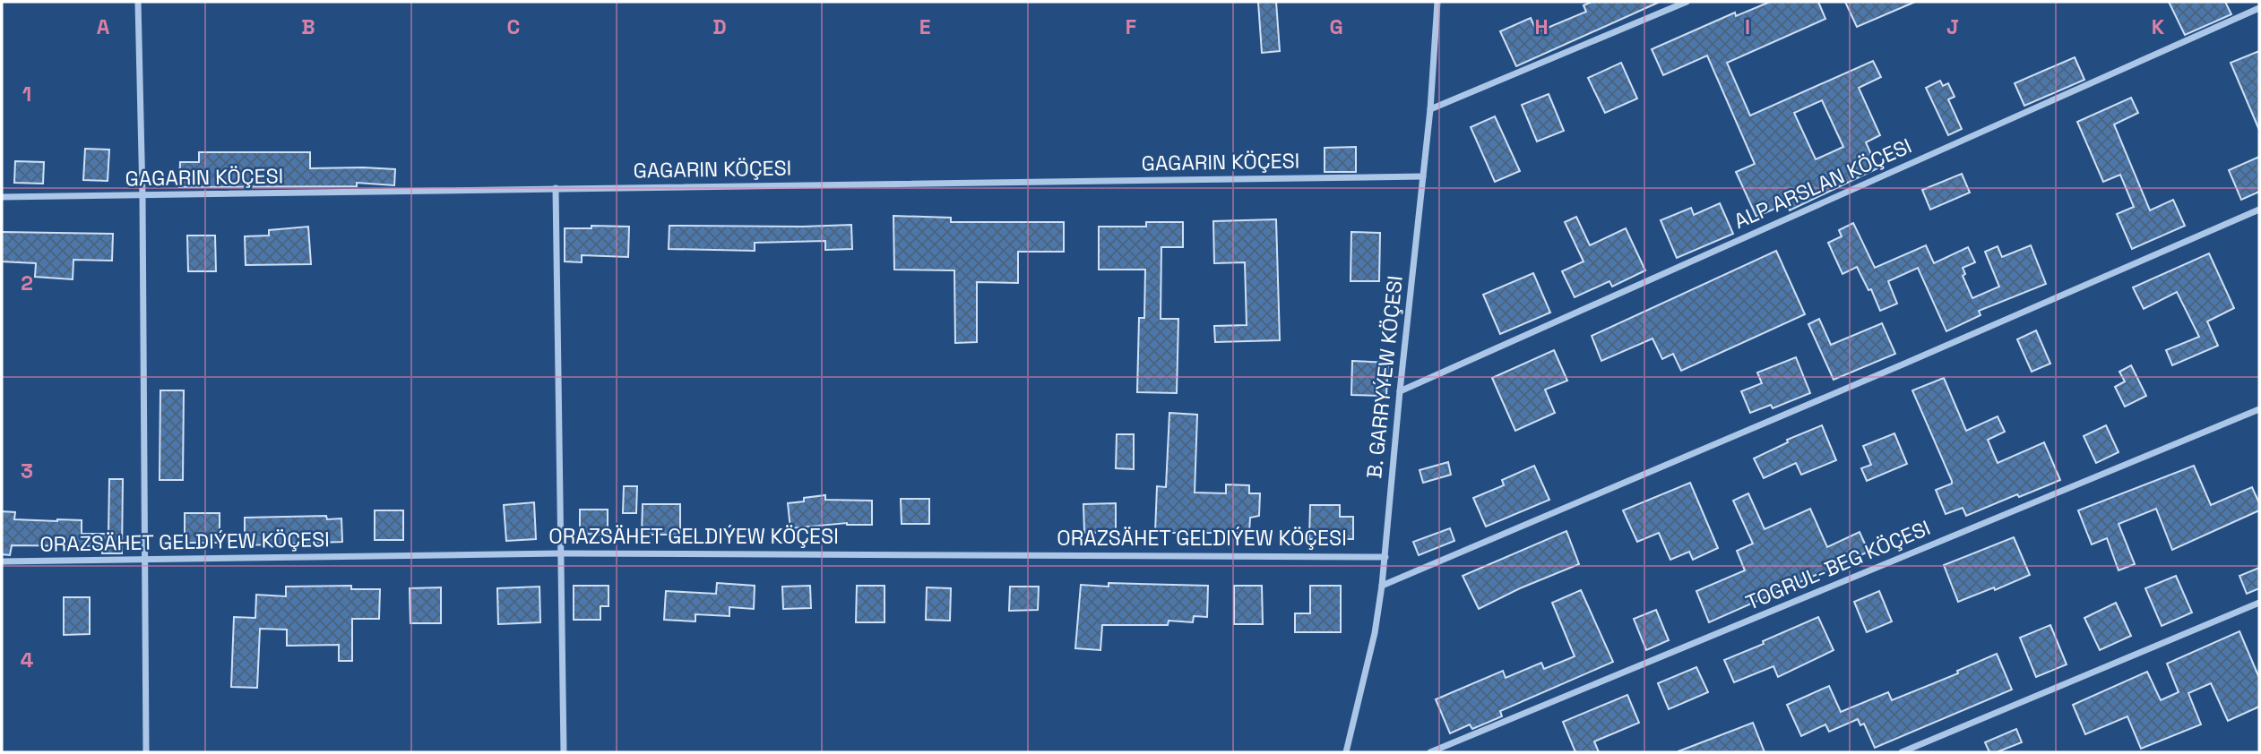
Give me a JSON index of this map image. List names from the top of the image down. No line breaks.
{"streets":{"street":["GAGARIN KÖÇESI","ALP ARSLAN KÖÇESI","B. GARRYÝEW KÖÇESI","ORAZSÄHET GELDIÝEW KÖÇESI","TOGRUL-BEG KÖÇESI"]},"crossings":[["GAGARIN KÖÇESI","B. GARRYÝEW KÖÇESI"],["ALP ARSLAN KÖÇESI","B. GARRYÝEW KÖÇESI"],["B. GARRYÝEW KÖÇESI","ORAZSÄHET GELDIÝEW KÖÇESI"]],"grid":{"columns":["A","B","C","D","E","F","G","H","I","J","K"],"rows":["1","2","3","4"]}}
